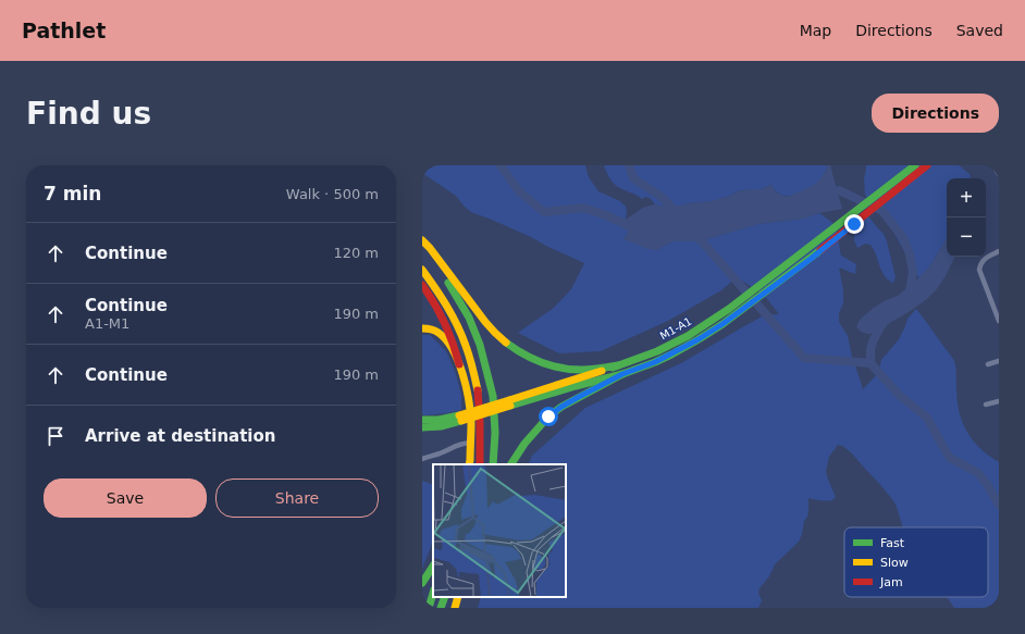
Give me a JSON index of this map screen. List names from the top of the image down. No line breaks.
{"streets":{"main road":["M1-A1"]},"legend":["Fast","Slow","Jam"],"page":{"header":"Pathlet","nav":["Map","Directions","Saved"],"buttons":["Directions",["Save","Share"]],"title":"Find us","heading":["7 min","Walk · 500 m"],"map_buttons":["+","−"],"list":[["Continue","120 m"],["Continue","A1-M1","190 m"],["Continue","190 m"],"Arrive at destination"]}}
